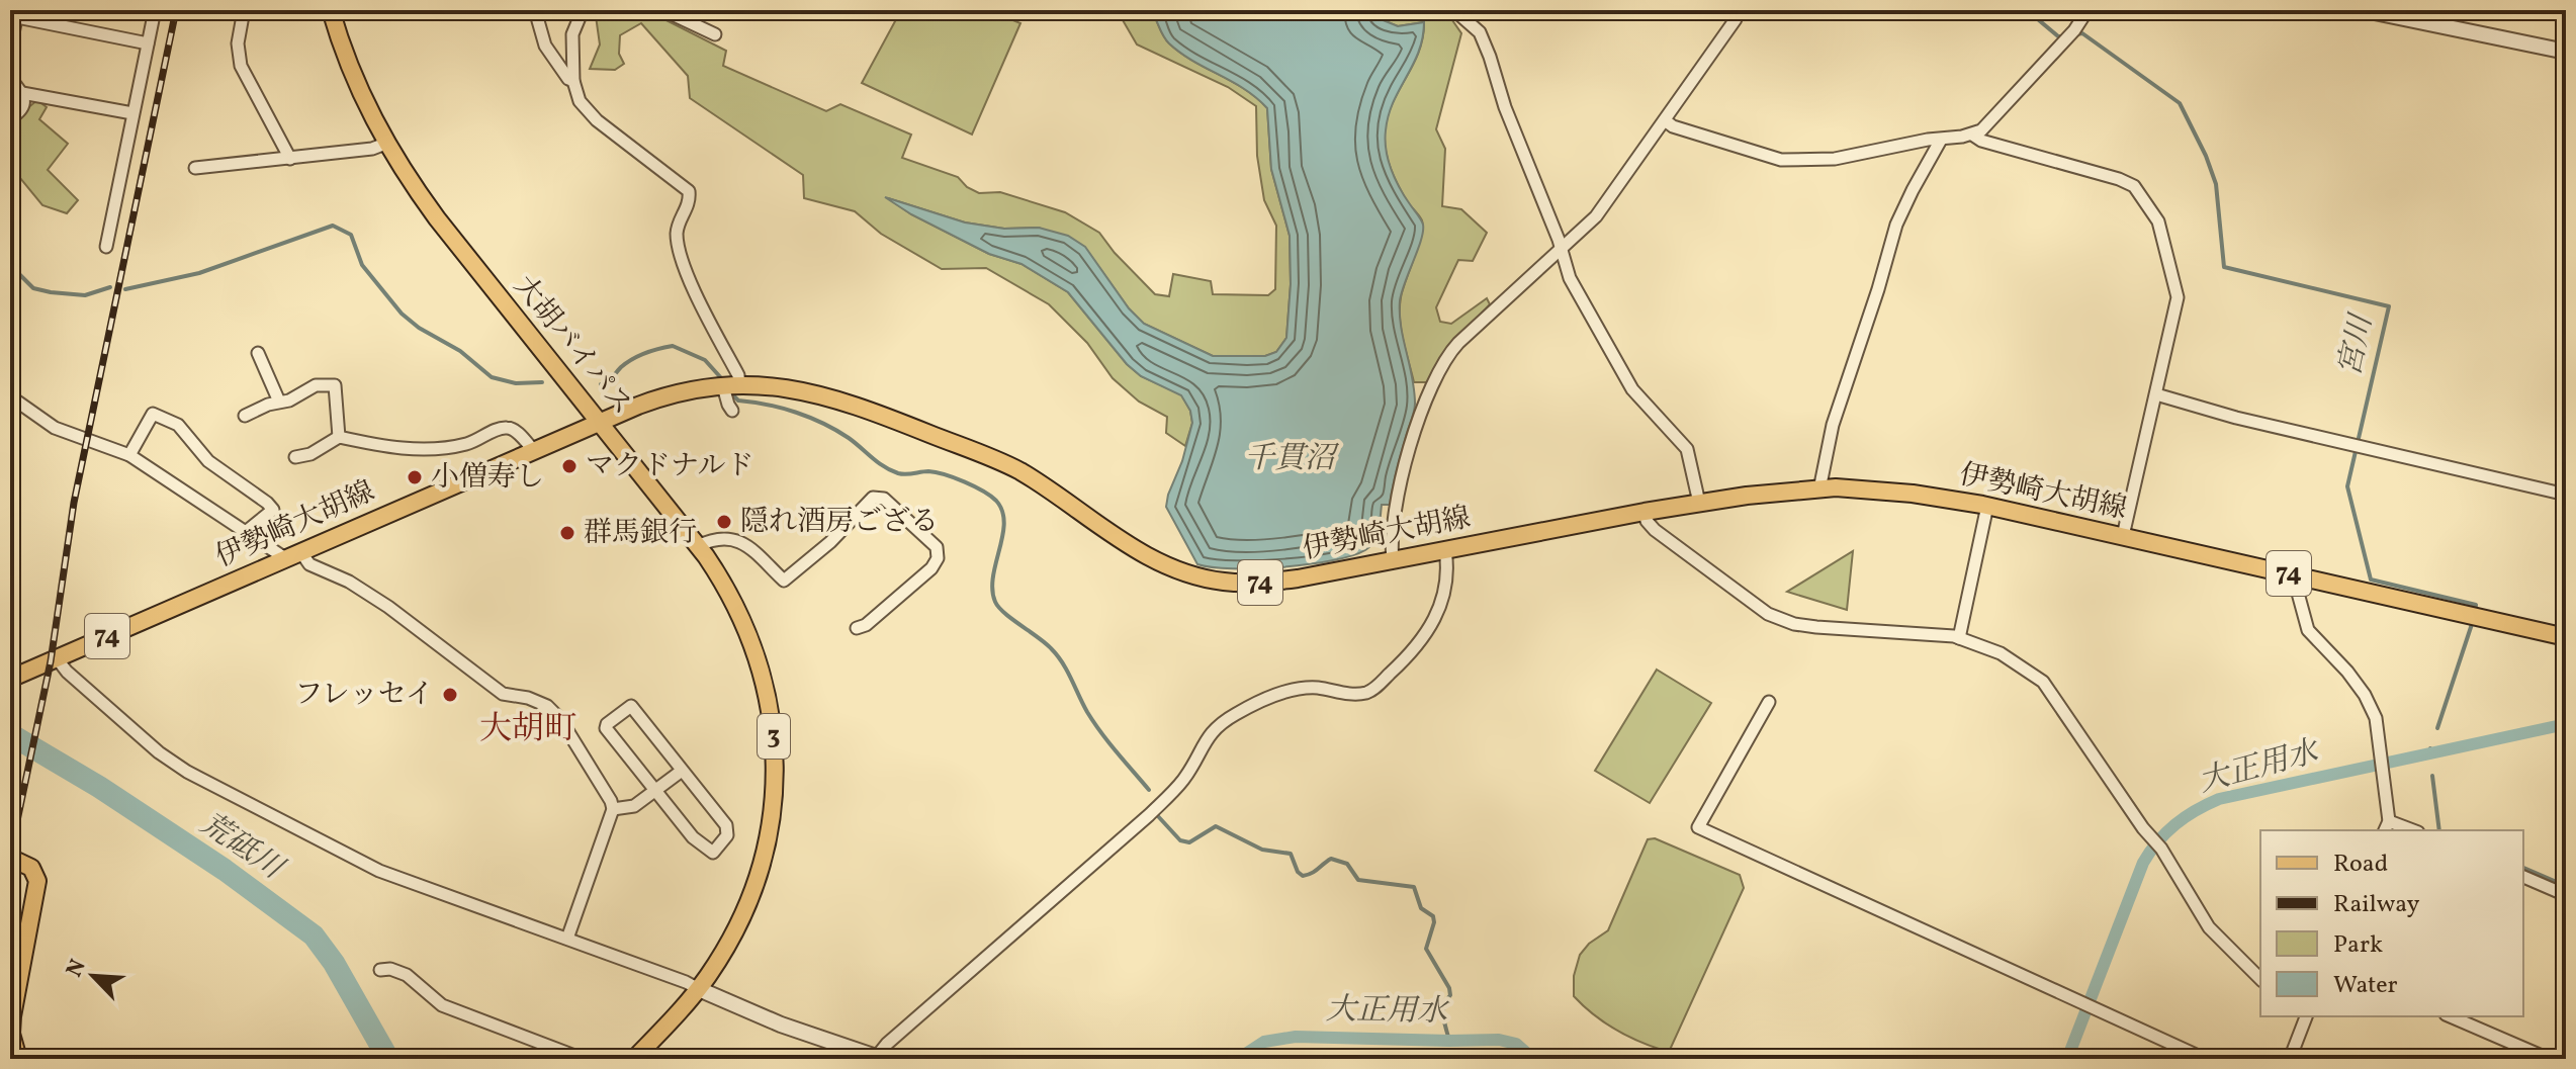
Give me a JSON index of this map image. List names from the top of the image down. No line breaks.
{"streets":{"main road":["大胡バイパス","伊勢崎大胡線","74","3"]},"crossings":[["大胡バイパス","伊勢崎大胡線"]],"districts":["大胡町"],"water":["宮川","千貫沼","大正用水","荒砥川"],"places":["マクドナルド","小僧寿し","隠れ酒房ござる","群馬銀行","フレッセイ"],"legend":["Road","Railway","Park","Water"],"north":"top left"}
